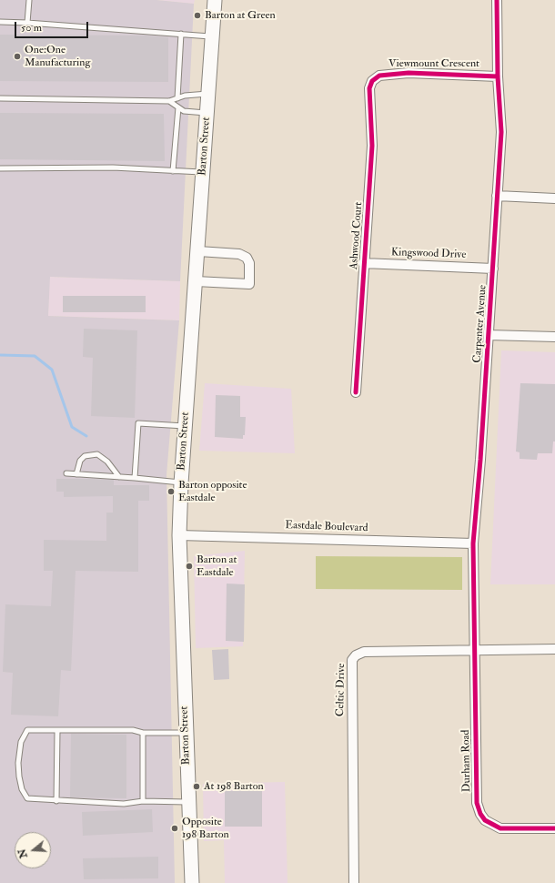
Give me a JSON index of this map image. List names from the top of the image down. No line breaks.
{"streets":{"main road":["Barton Street"],"street":["Viewmount Crescent","Ashwood Court","Kingswood Drive","Carpenter Avenue","Eastdale Boulevard","Celtic Drive","Durham Road"]},"crossings":[["Viewmount Crescent","Ashwood Court"],["Viewmount Crescent","Carpenter Avenue"],["Barton Street","Eastdale Boulevard"],["Ashwood Court","Kingswood Drive"],["Kingswood Drive","Carpenter Avenue"],["Carpenter Avenue","Eastdale Boulevard"],["Carpenter Avenue","Celtic Drive"],["Carpenter Avenue","Durham Road"],["Celtic Drive","Durham Road"]],"places":["Barton at Green","One:One Manufacturing","Barton opposite Eastdale","Barton at Eastdale","At 198 Barton","Opposite 198 Barton"],"scale_bar":"50 m","north":"left"}
